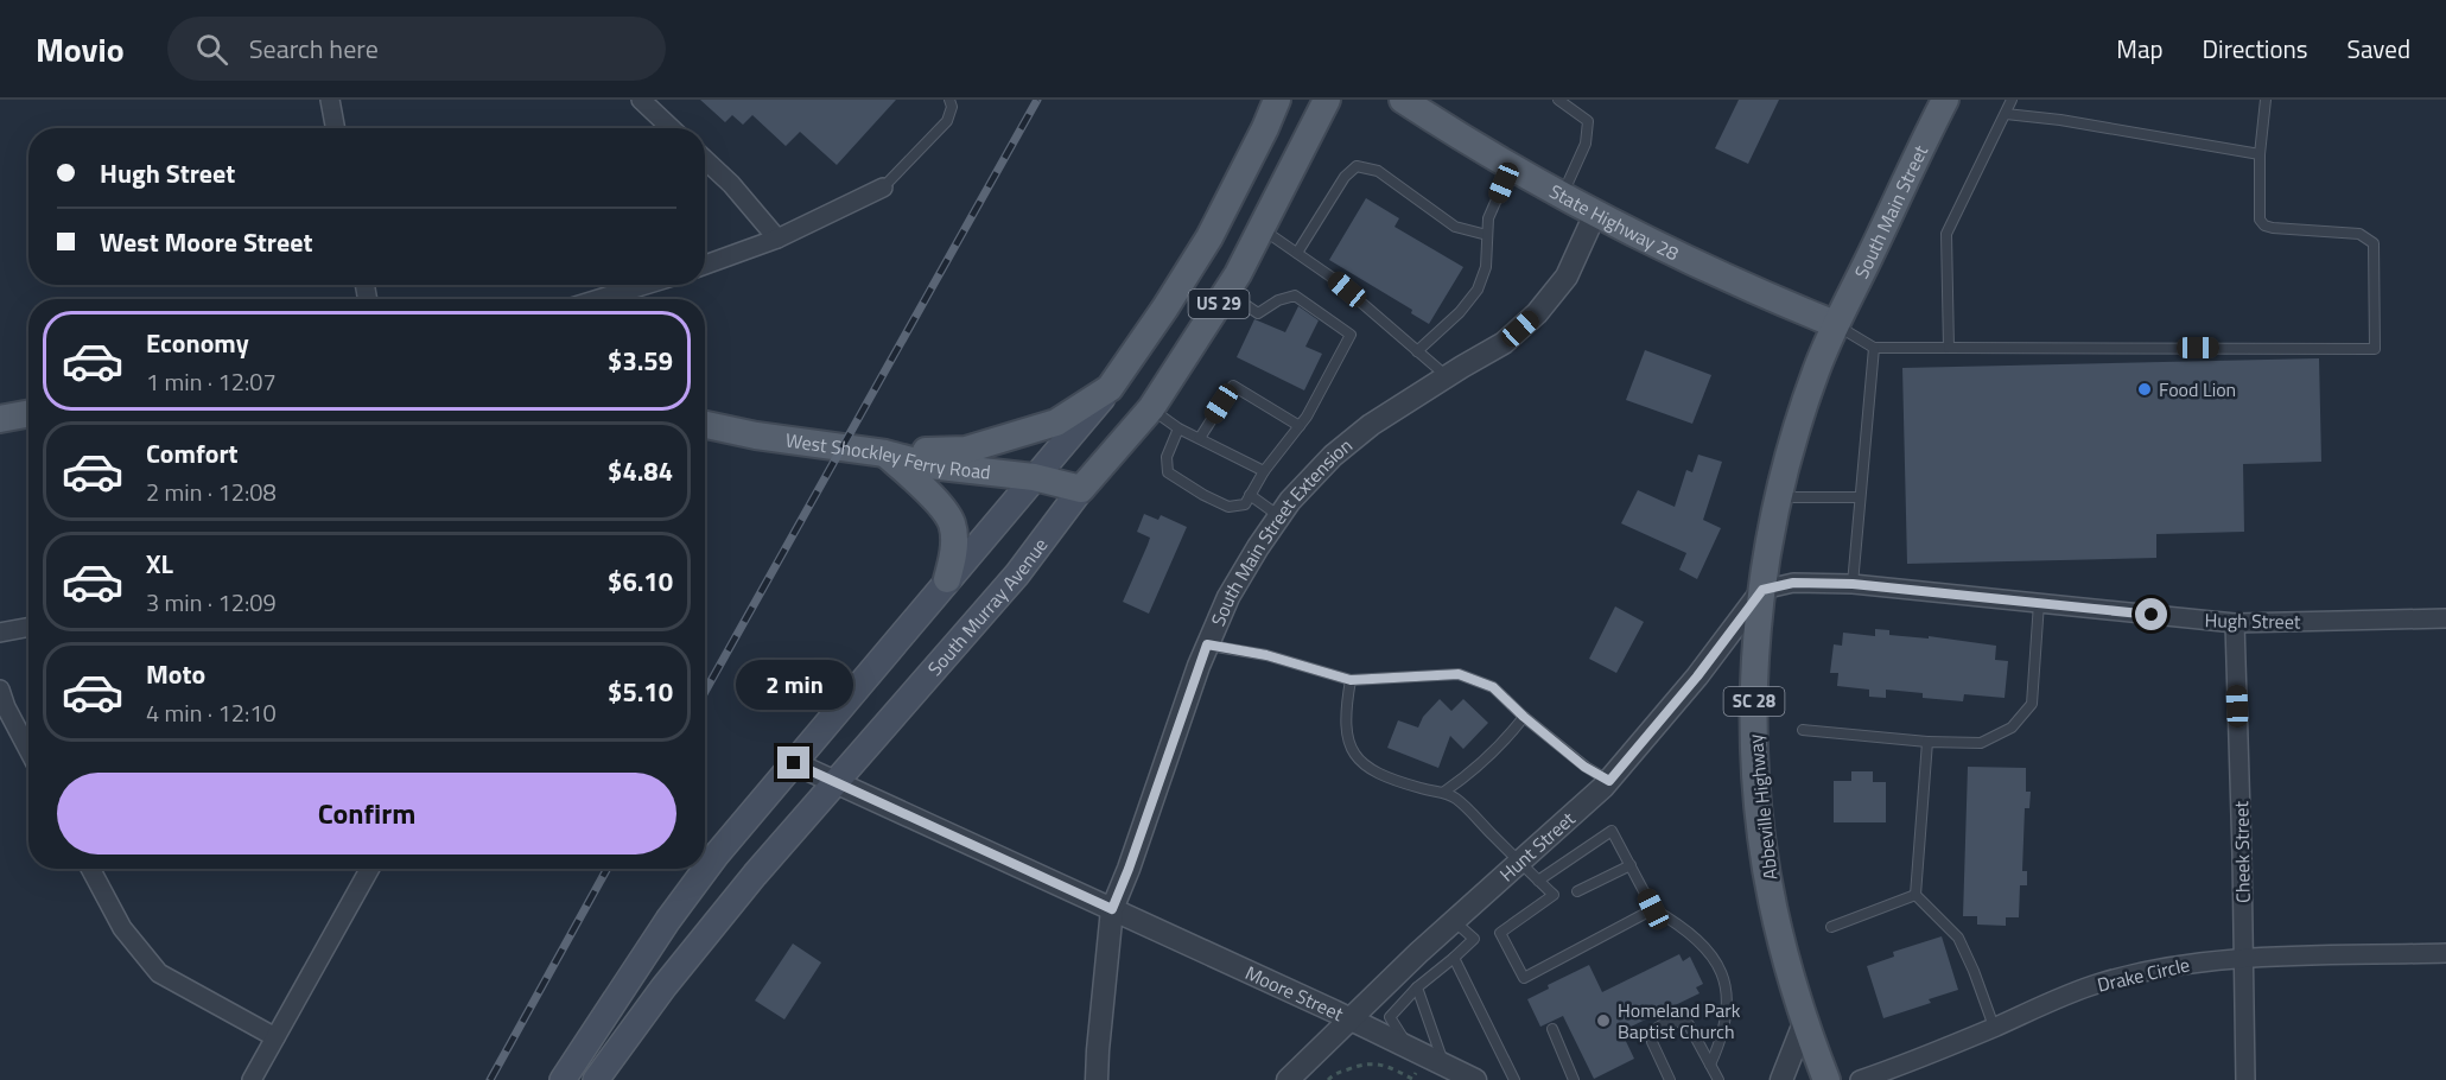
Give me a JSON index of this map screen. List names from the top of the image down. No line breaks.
{"streets":{"main road":["South Main Street","State Highway 28","US 29","West Shockley Ferry Road","South Murray Avenue","SC 28","Abbeville Highway"],"street":["South Main Street Extension","Hugh Street","Hunt Street","Cheek Street","Drake Circle","Moore Street"]},"crossings":[["South Main Street","State Highway 28"],["South Main Street","Abbeville Highway"],["State Highway 28","South Main Street Extension"],["State Highway 28","Abbeville Highway"],["US 29","West Shockley Ferry Road"],["West Shockley Ferry Road","South Murray Avenue"],["South Main Street Extension","Moore Street"],["South Murray Avenue","Moore Street"],["Hugh Street","Abbeville Highway"],["Hugh Street","Hunt Street"],["Hugh Street","Cheek Street"],["Abbeville Highway","Hunt Street"],["Hunt Street","Moore Street"],["Cheek Street","Drake Circle"]],"places":["Food Lion","Homeland Park Baptist Church"],"page":{"header":"Movio","search":"Search here","nav":["Map","Directions","Saved"],"banner":["Hugh Street","West Moore Street"],"list":[{"name":"Economy","note":"1 min · 12:07","value":"$3.59"},{"name":"Comfort","note":"2 min · 12:08","value":"$4.84"},{"name":"XL","note":"3 min · 12:09","value":"$6.10"},{"name":"Moto","note":"4 min · 12:10","value":"$5.10"}],"bubble":"2 min","buttons":"Confirm"}}
